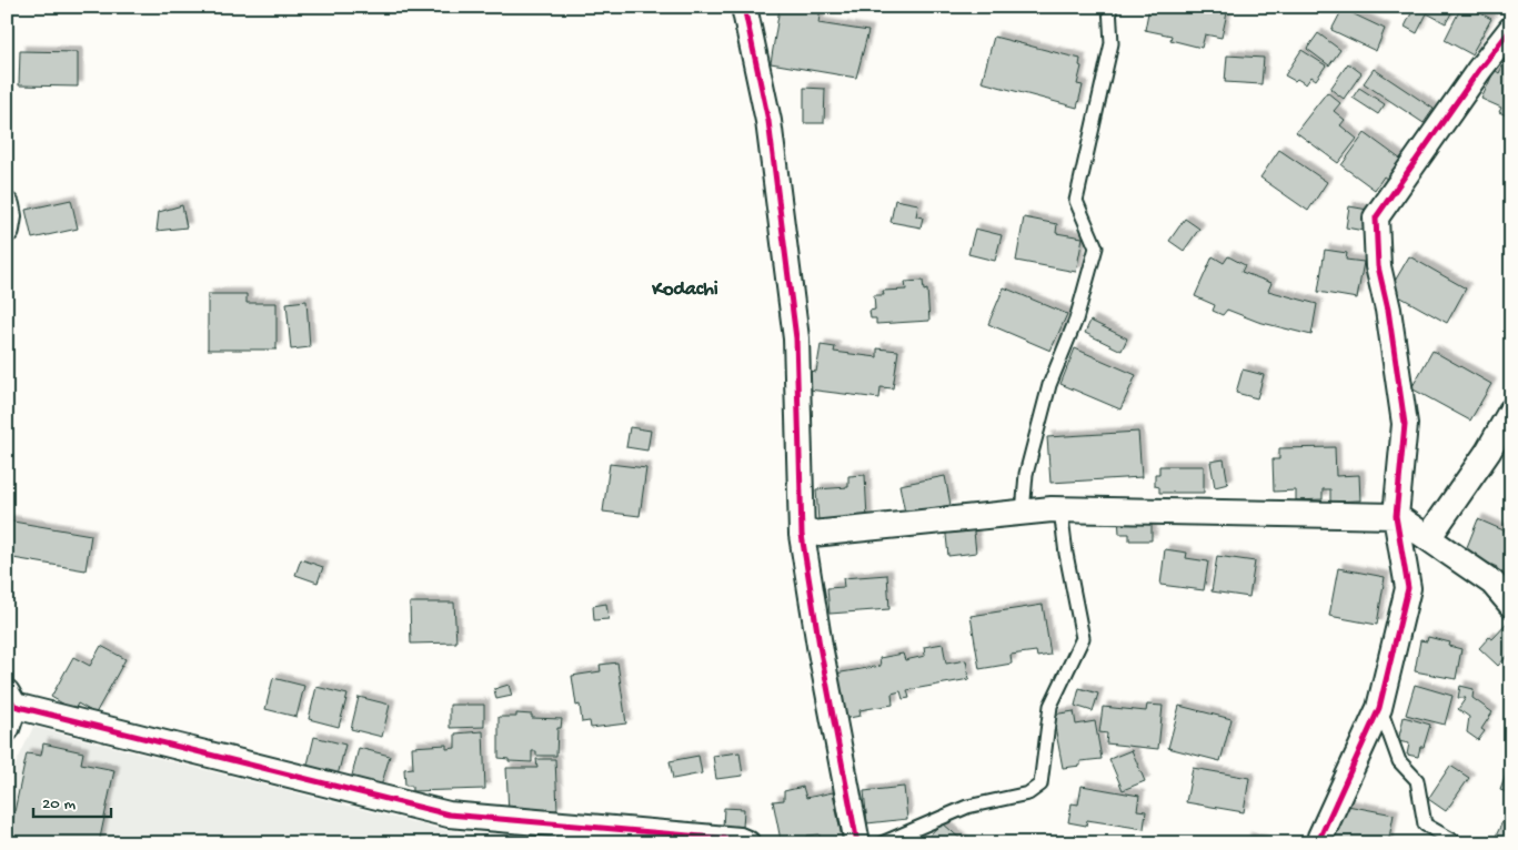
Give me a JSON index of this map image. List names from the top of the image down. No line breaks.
{"districts":["Kodachi"],"scale_bar":"20 m"}
